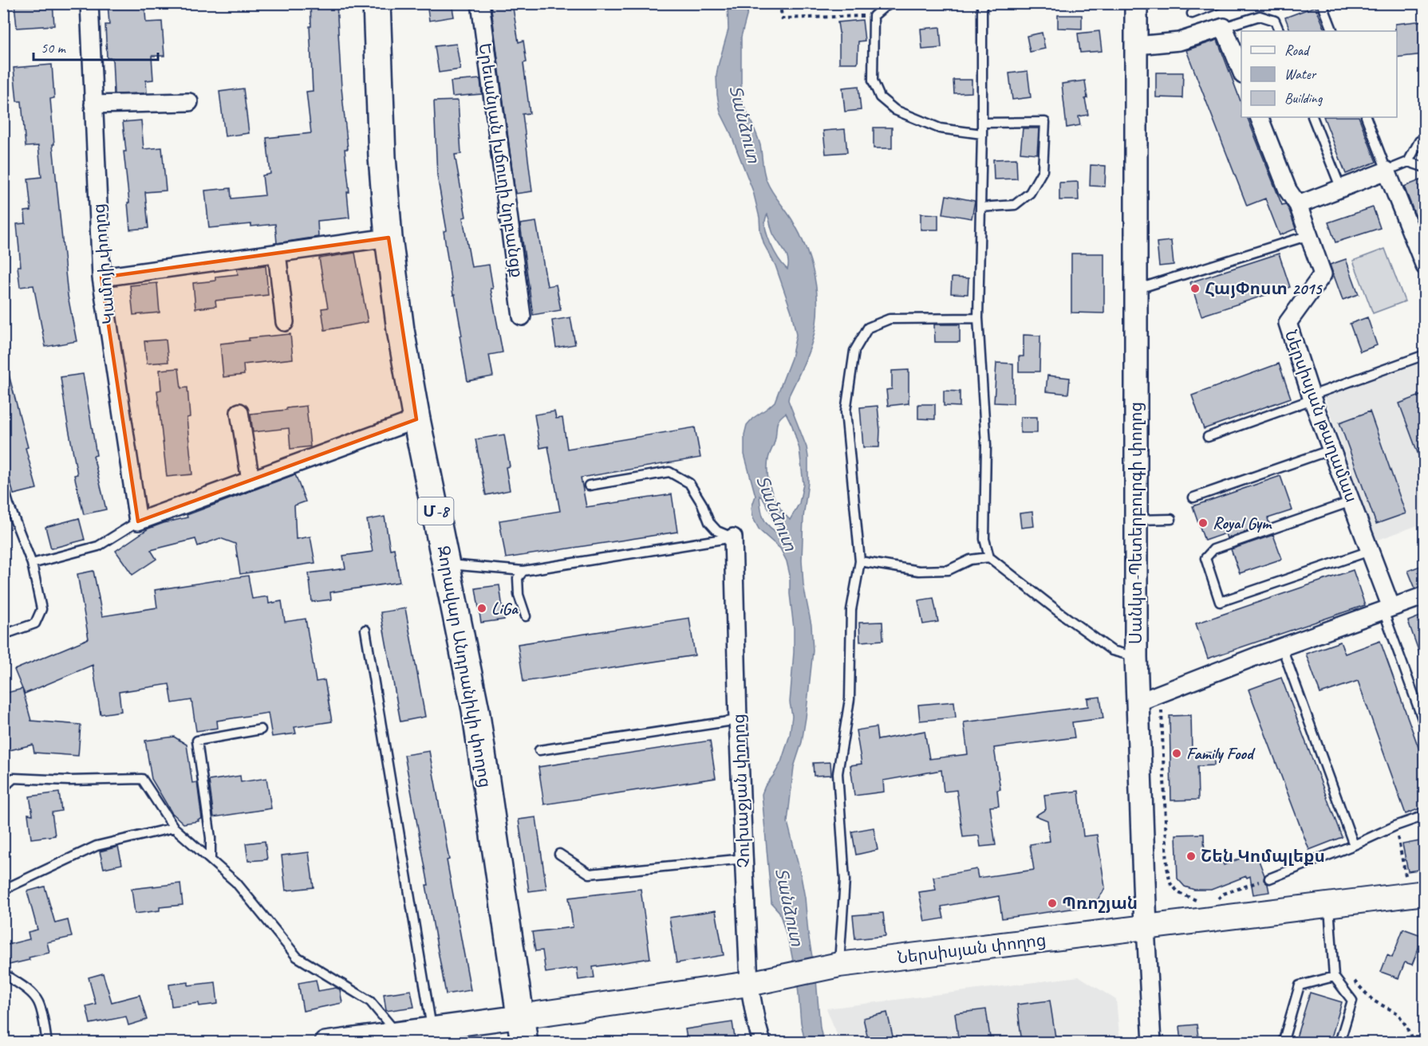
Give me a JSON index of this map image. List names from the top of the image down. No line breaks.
{"streets":{"highway":["Մ-8","Զորավար Անդրանիկի փողոց"],"main road":["Ներսիսյան փողոց"],"street":["Երեւանյան խճուղի նրբանցք","Կամոյի փողոց","Ներսիսյան թաղամաս","Սանկտ-Պետերբուրգի փողոց","Չուխաջյան փողոց"]},"crossings":[["Մ-8","Զորավար Անդրանիկի փողոց"],["Մ-8","Ներսիսյան փողոց"],["Սանկտ-Պետերբուրգի փողոց","Ներսիսյան փողոց"],["Զորավար Անդրանիկի փողոց","Ներսիսյան փողոց"],["Չուխաջյան փողոց","Ներսիսյան փողոց"]],"water":["Տանձուտ"],"places":["ՀայՓոստ 2015","Royal Gym","LiGa","Family Food","Շեն Կոմպլեքս","Պռոշյան"],"legend":["Road","Water","Building"],"scale_bar":"50 m"}
